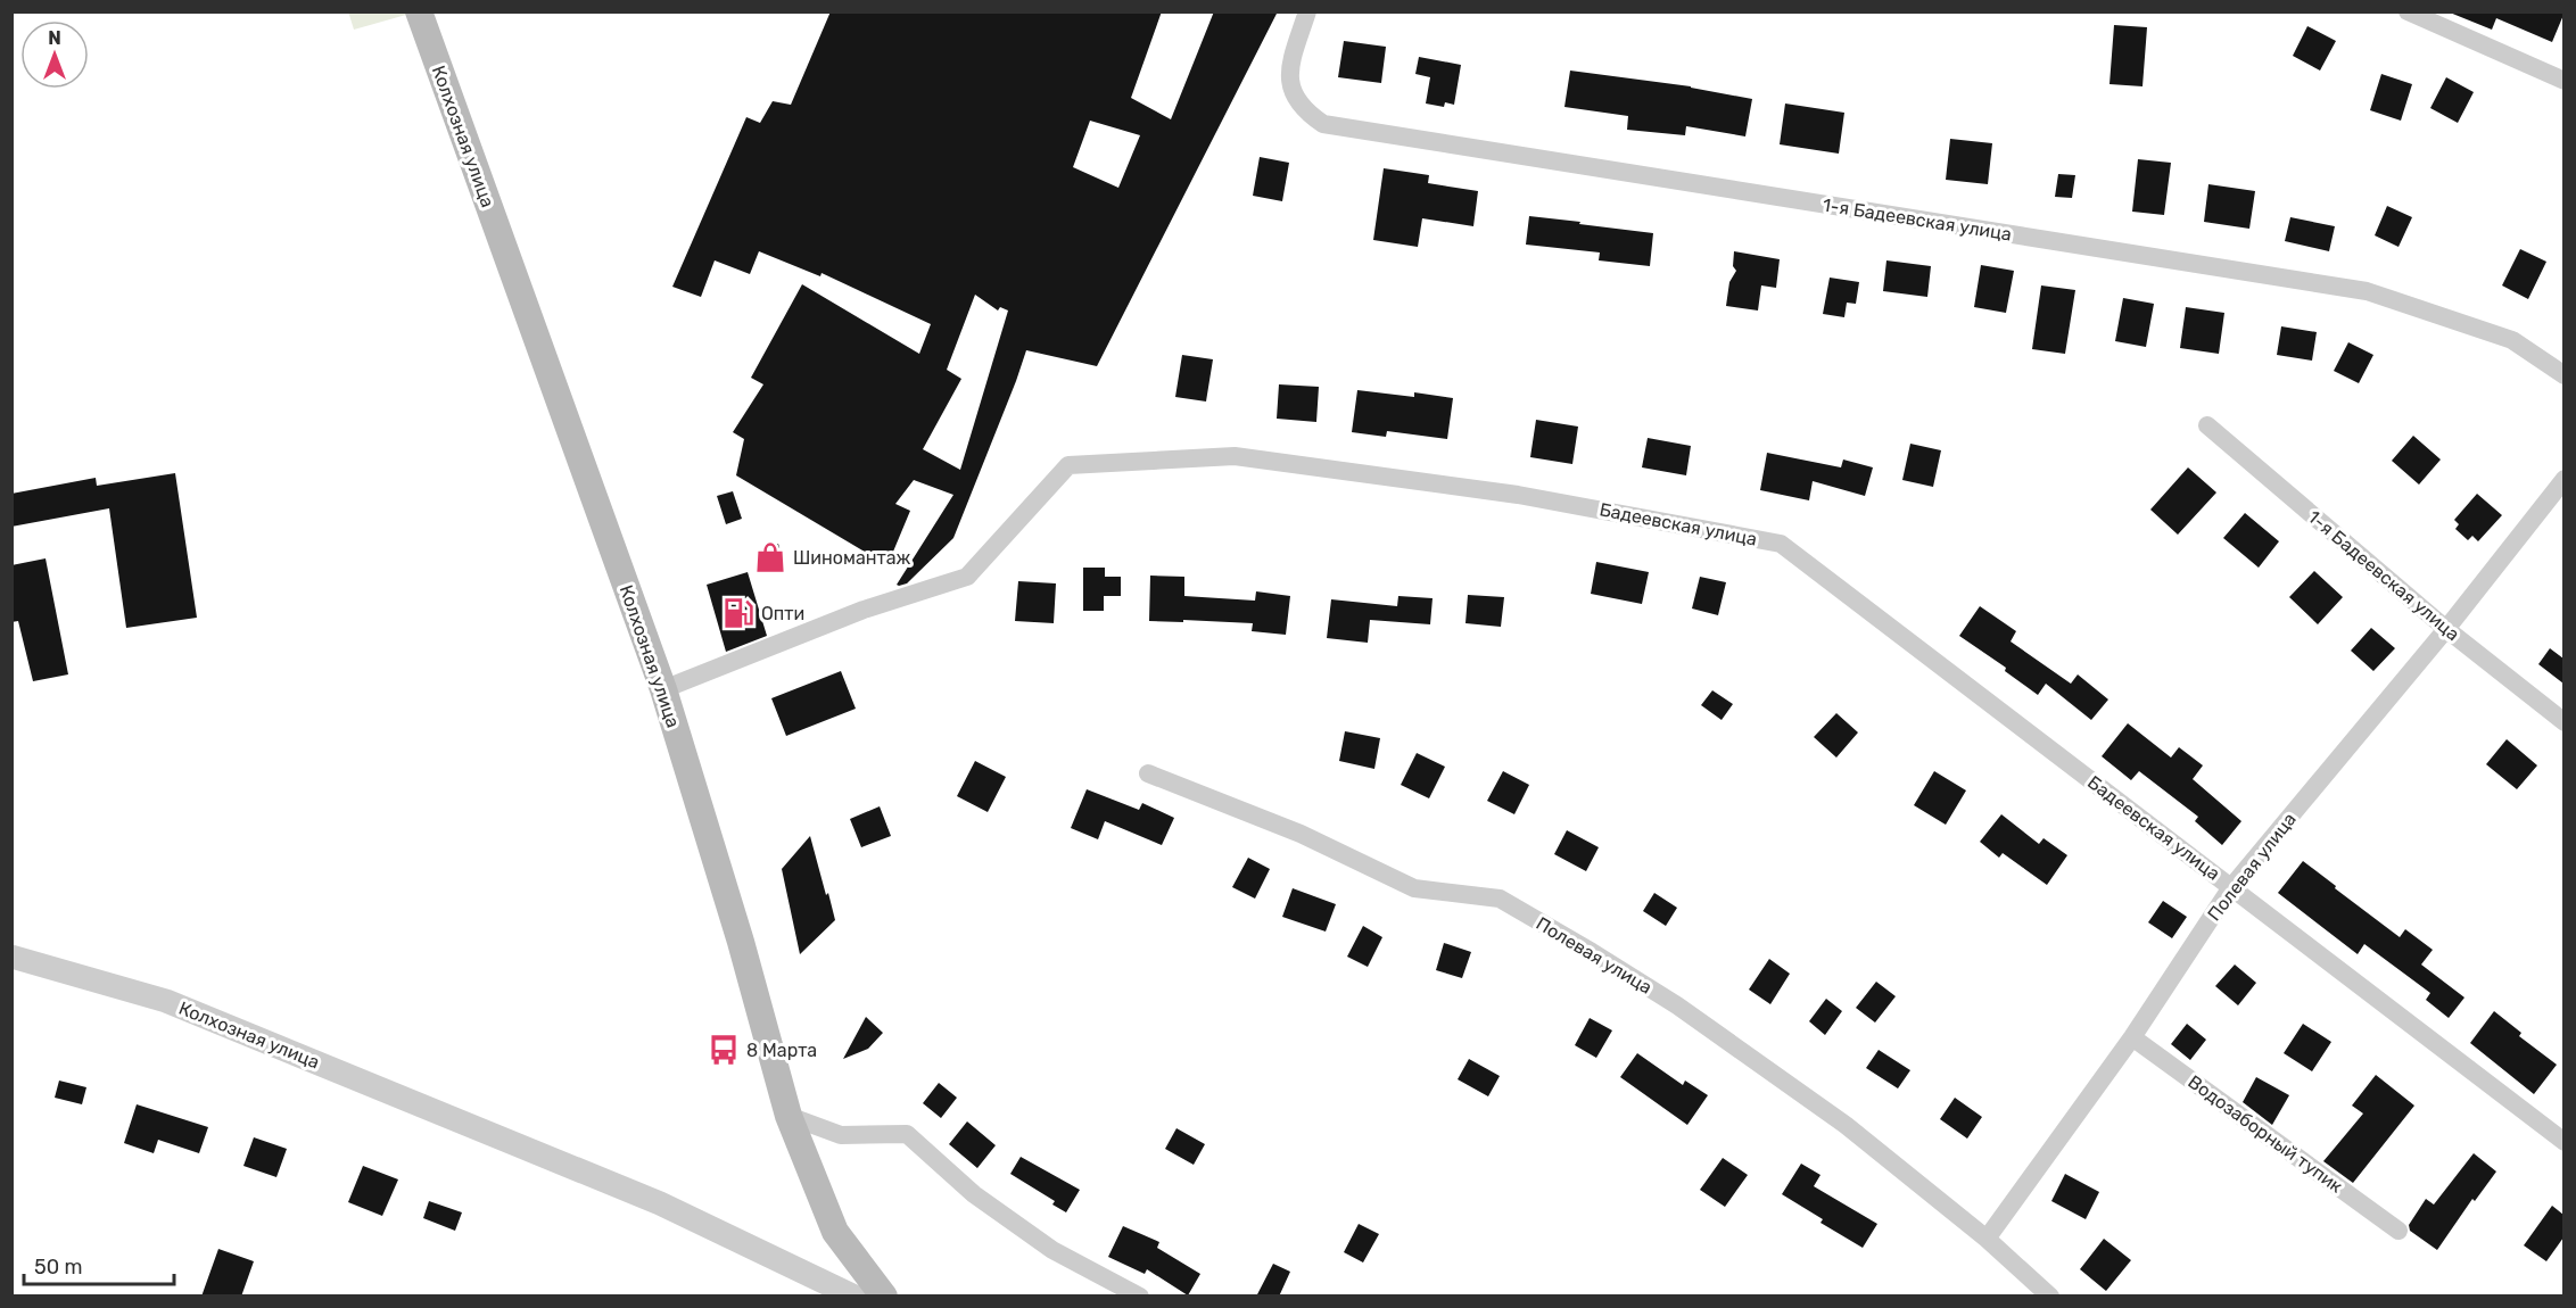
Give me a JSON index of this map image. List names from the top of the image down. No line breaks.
{"streets":{"main road":["Колхозная улица"],"street":["1-я Бадеевская улица","Бадеевская улица","Полевая улица","Водозаборный тупик"]},"crossings":[["Колхозная улица","Бадеевская улица"],["1-я Бадеевская улица","Полевая улица"],["Бадеевская улица","Полевая улица"],["Полевая улица","Водозаборный тупик"]],"places":{"shop":["Шиномантаж"],"fuel station":["Опти"],"bus stop":["8 Марта"]},"scale_bar":"50 m","north":"top"}
